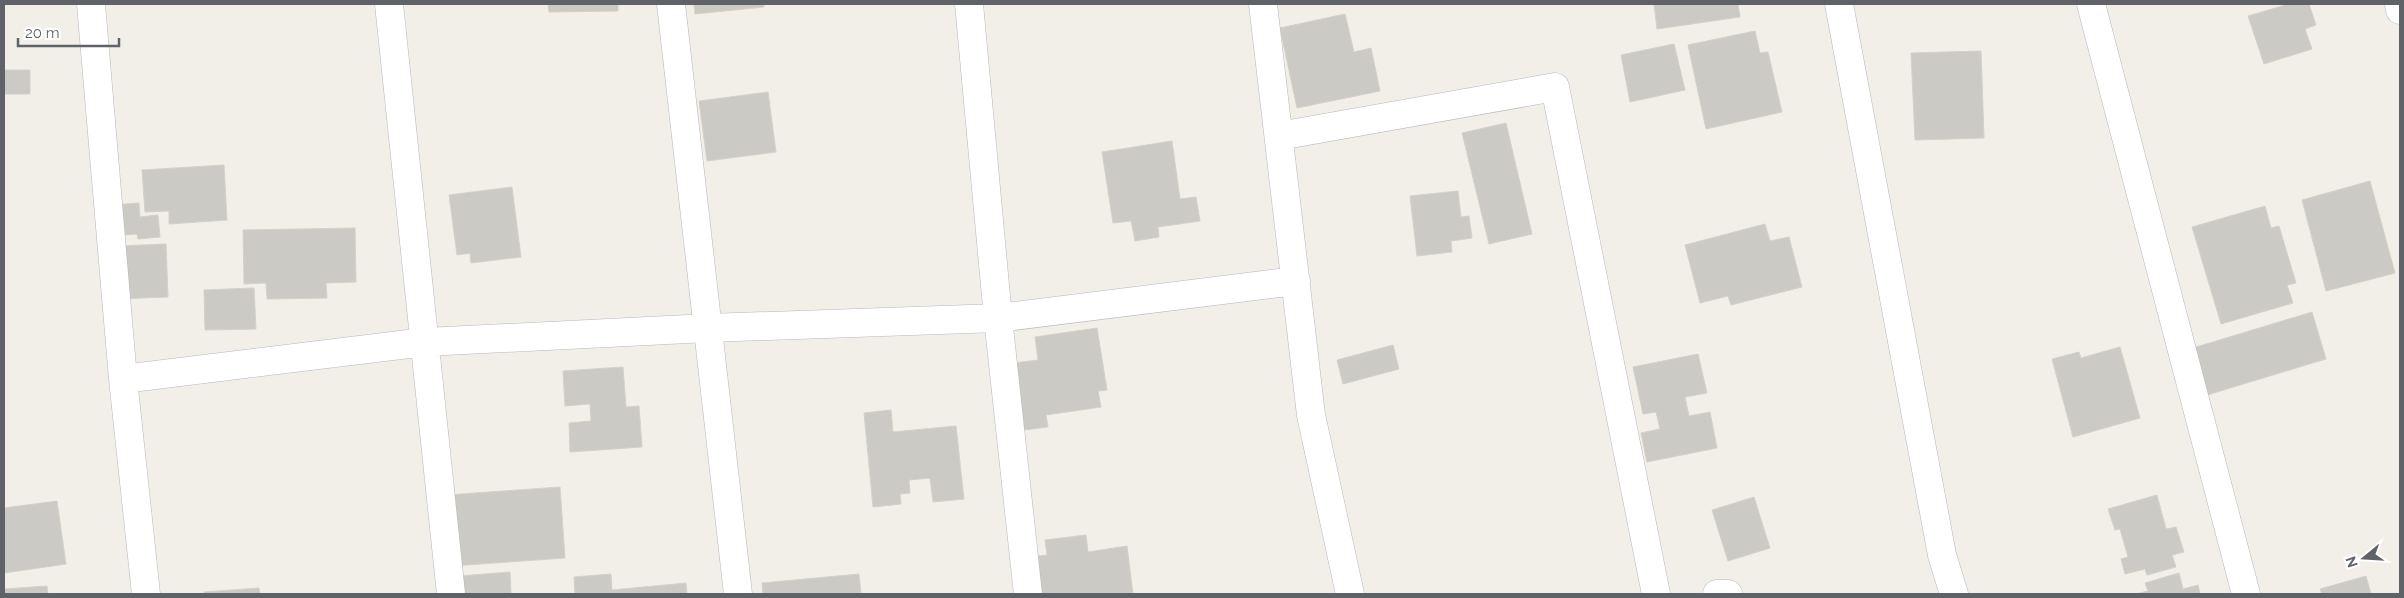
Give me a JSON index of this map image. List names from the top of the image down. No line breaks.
{"scale_bar":"20 m","north":"left"}
